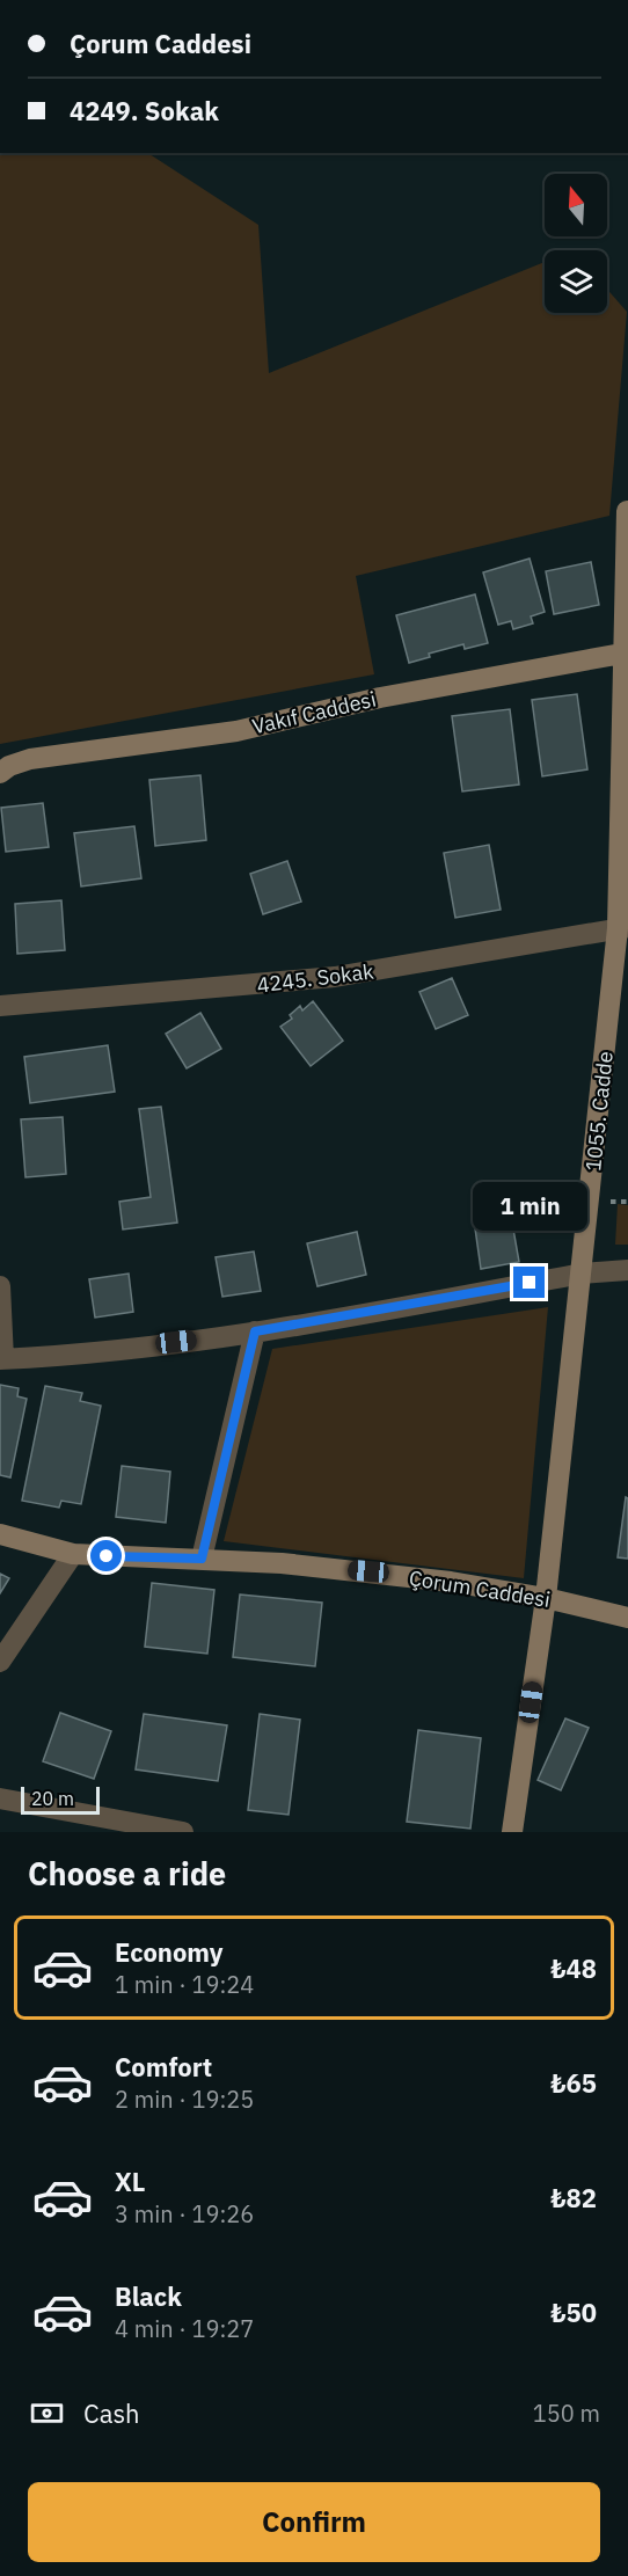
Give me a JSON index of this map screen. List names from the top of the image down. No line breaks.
{"streets":{"street":["Vakıf Caddesi","4245. Sokak","1055. Cadde","Çorum Caddesi"]},"crossings":[["Vakıf Caddesi","1055. Cadde"],["4245. Sokak","1055. Cadde"],["1055. Cadde","Çorum Caddesi"]],"scale_bar":"20 m","north":"top","page":{"banner":["Çorum Caddesi","4249. Sokak"],"bubble":"1 min","scale":"20 m","heading":"Choose a ride","list":[{"name":"Economy","note":"1 min · 19:24","value":"₺48"},{"name":"Comfort","note":"2 min · 19:25","value":"₺65"},{"name":"XL","note":"3 min · 19:26","value":"₺82"},{"name":"Black","note":"4 min · 19:27","value":"₺50"}],"pay":["Cash","150 m"],"buttons":"Confirm"}}
